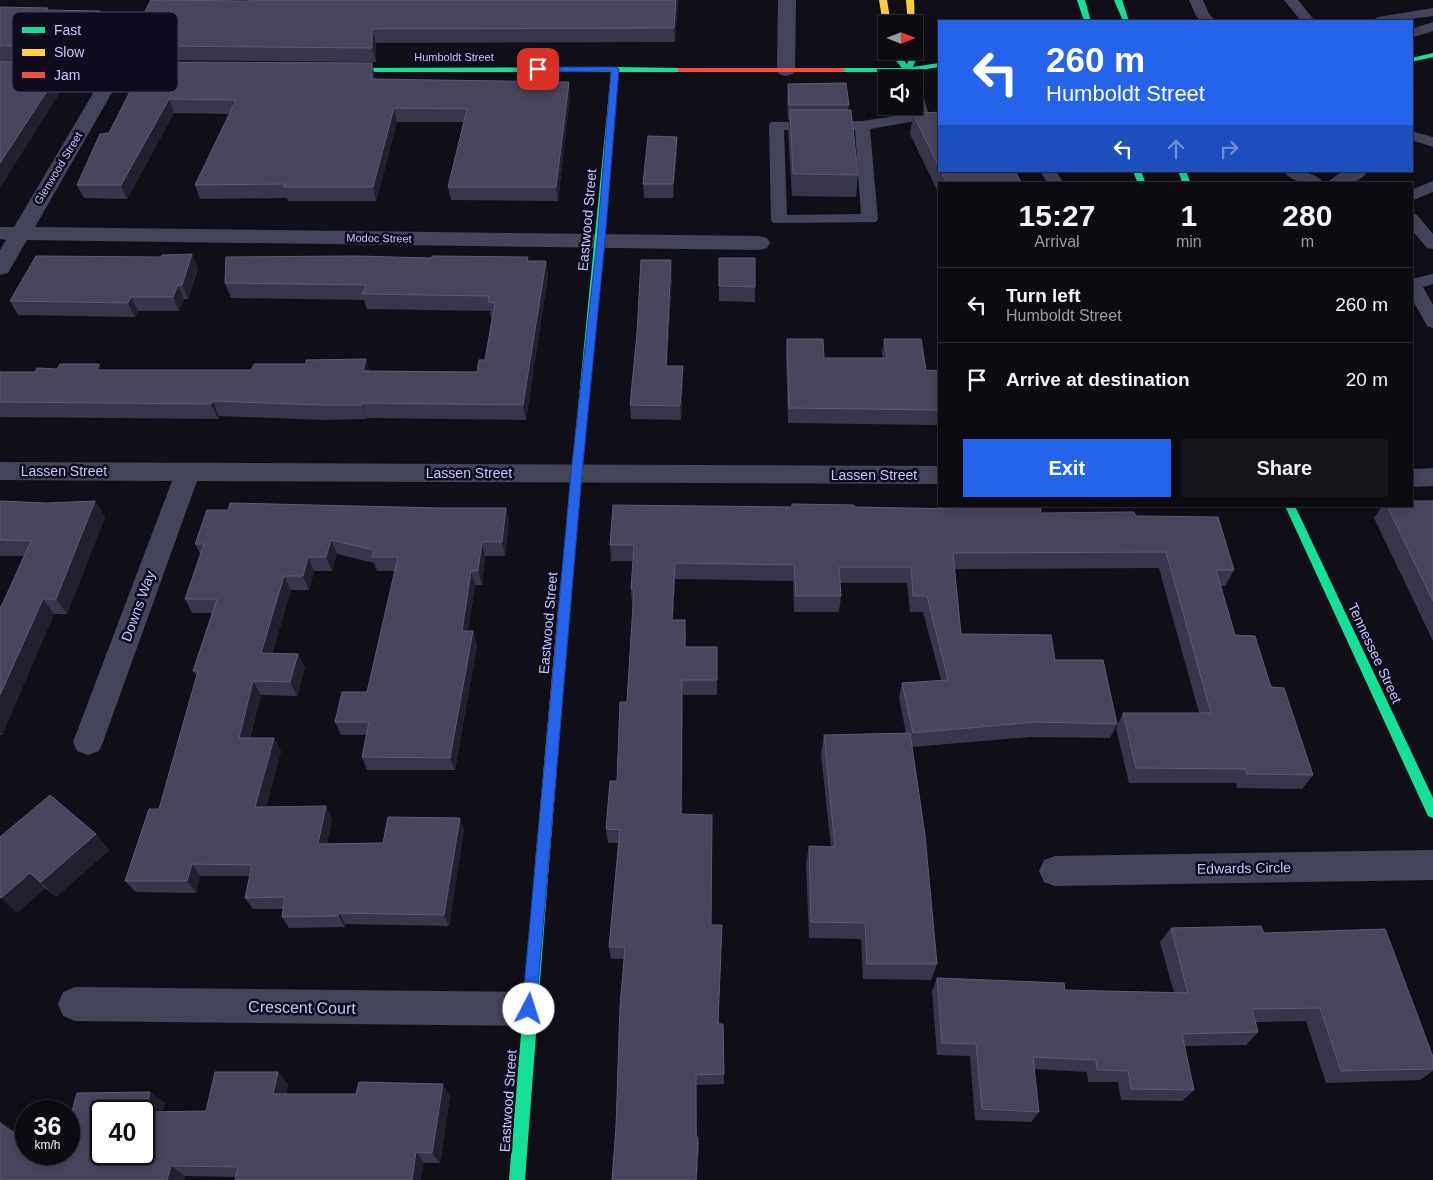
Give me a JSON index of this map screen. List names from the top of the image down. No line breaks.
{"streets":{"main road":["Humboldt Street","Eastwood Street","Tennessee Street"],"street":["Glenwood Street","Modoc Street","Lassen Street","Downs Way","Edwards Circle","Crescent Court"]},"crossings":[["Humboldt Street","Eastwood Street"],["Glenwood Street","Modoc Street"],["Eastwood Street","Modoc Street"],["Eastwood Street","Lassen Street"],["Eastwood Street","Crescent Court"],["Lassen Street","Downs Way"]],"legend":["Fast","Slow","Jam"],"north":"right","page":{"turn":["260 m","Humboldt Street"],"eta":["15:27","Arrival","1","min","280","m"],"list":[{"name":"Turn left","note":"Humboldt Street","value":"260 m"},{"name":"Arrive at destination","value":"20 m"}],"buttons":["Exit","Share"],"speed":"36 km/h","limit":"40"}}
